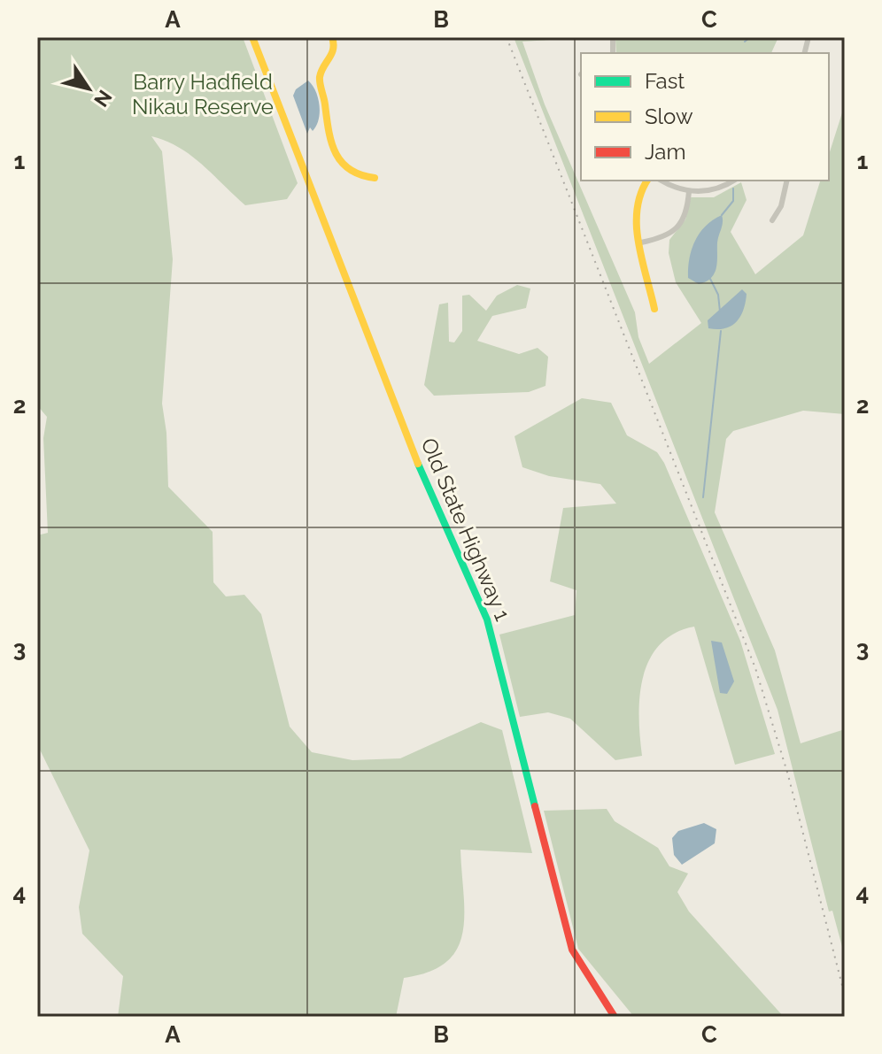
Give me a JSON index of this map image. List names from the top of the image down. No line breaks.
{"streets":{"main road":["Old State Highway 1"]},"parks":["Barry Hadfield Nikau Reserve"],"legend":["Fast","Slow","Jam"],"north":"bottom right","grid":{"columns":["A","B","C"],"rows":["1","2","3","4"]}}
